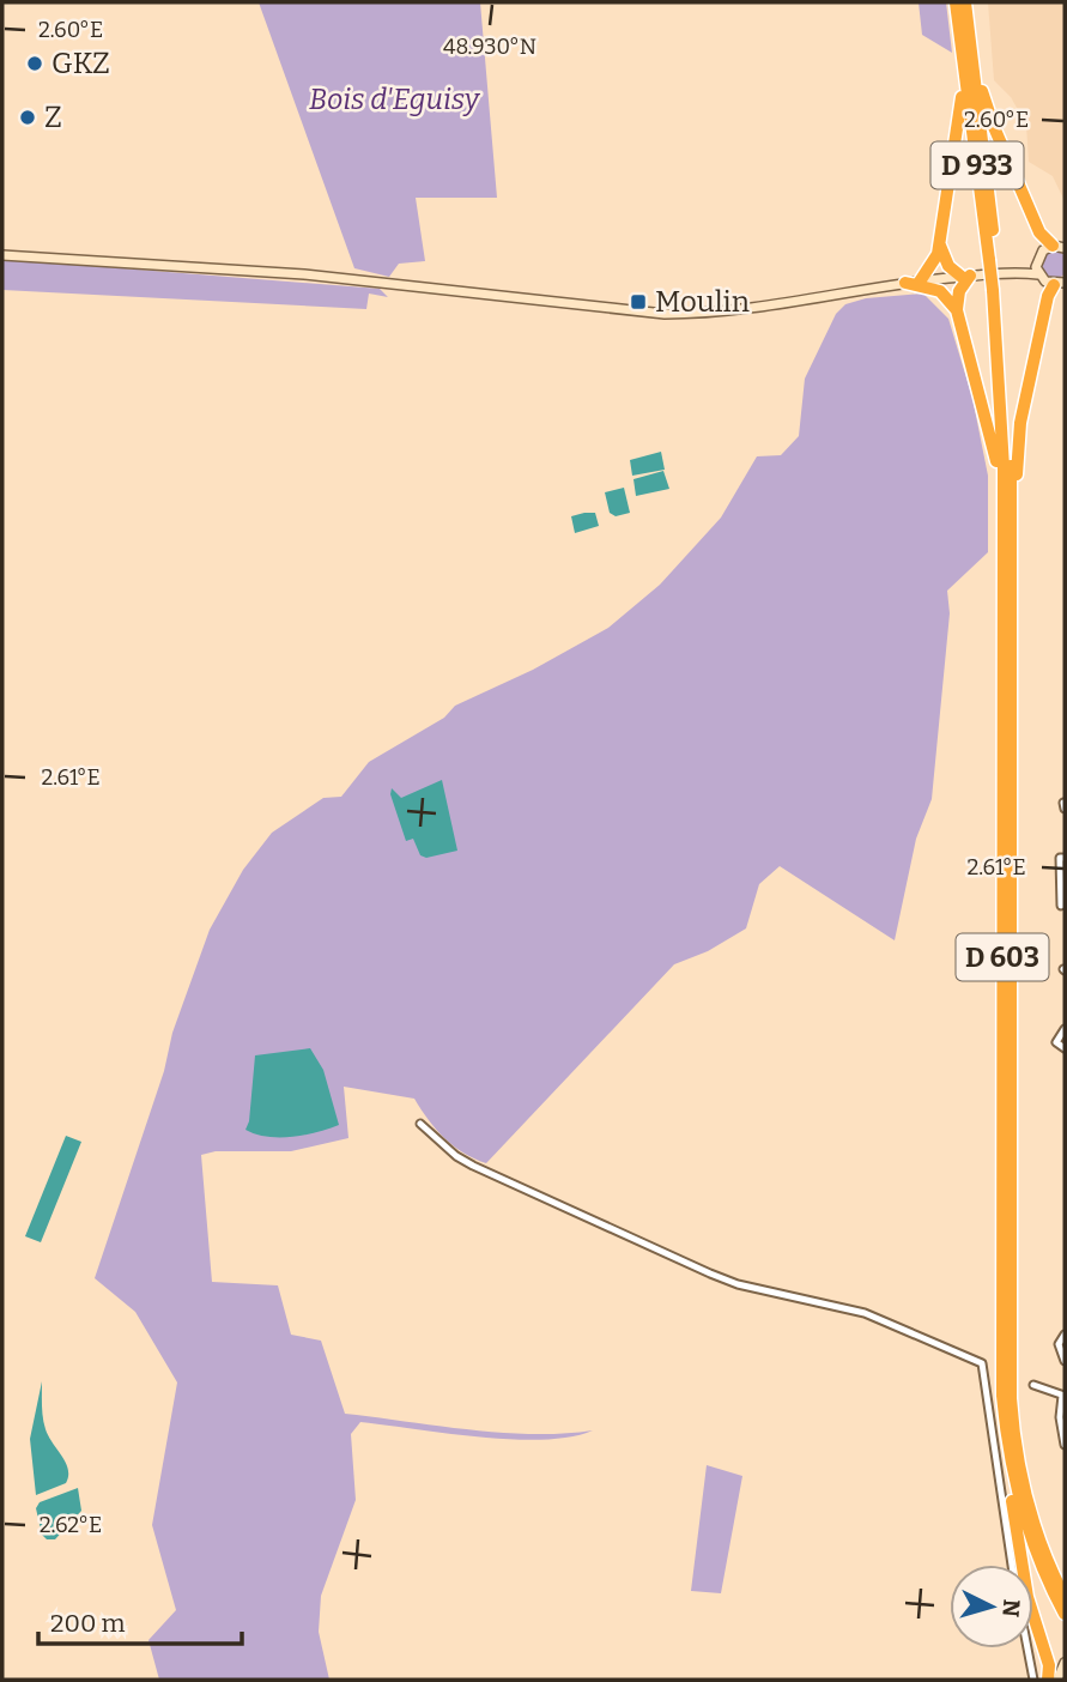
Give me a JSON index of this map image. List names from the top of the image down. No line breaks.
{"streets":{"highway":["D 933","D 603"]},"crossings":[["D 933","D 603"]],"parks":["Bois d'Eguisy"],"places":{"other":["GKZ","Z"],"transit":["Moulin"]},"scale_bar":"200 m","north":"right","coordinates":["2.60°E","48.930°N","2.61°E","2.62°E"]}
